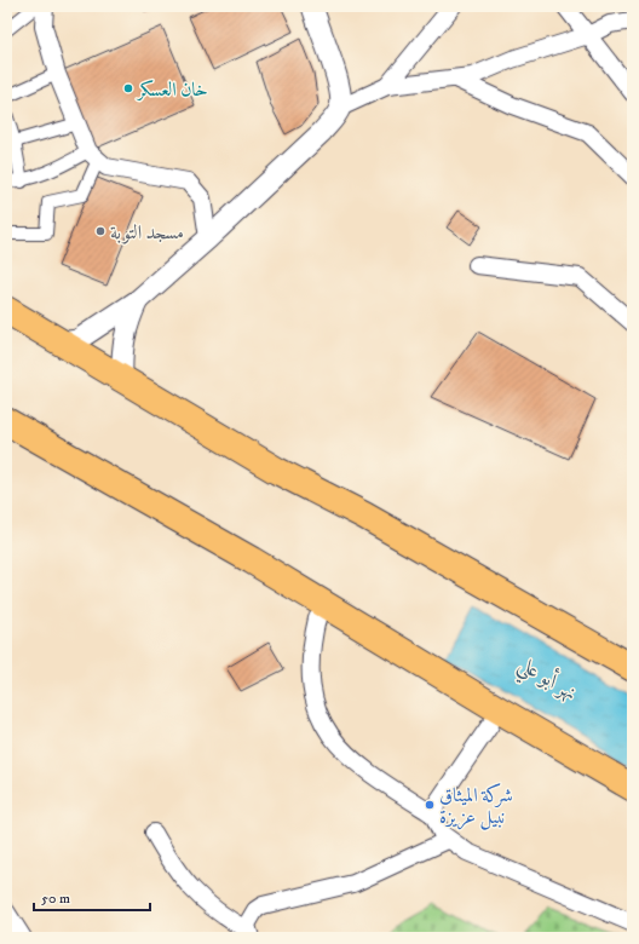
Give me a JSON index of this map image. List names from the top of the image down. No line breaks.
{"water":["نهر أبو علي"],"places":["خان العسكر","مسجد التوبة","شركة الميثاق نبيل عزيزة"],"scale_bar":"50 m"}
